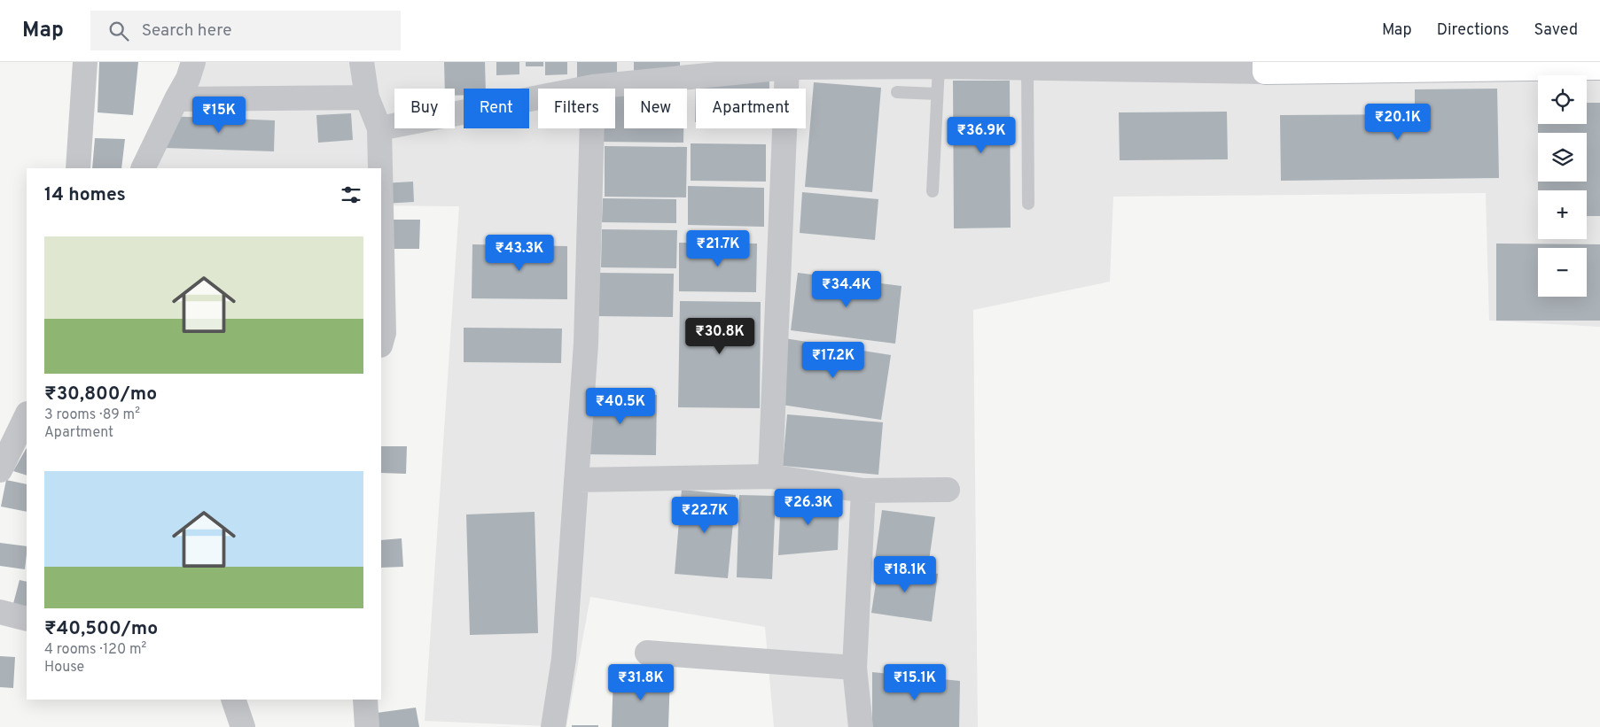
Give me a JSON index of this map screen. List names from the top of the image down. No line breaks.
{"page":{"header":"Map","search":"Search here","nav":["Map","Directions","Saved"],"map_buttons":["+","−"],"chip":["Buy","Rent","Filters","New","Apartment"],"price":["₹15K","₹20.1K","₹36.9K","₹21.7K","₹43.3K","₹34.4K","₹30.8K","₹17.2K","₹40.5K","₹26.3K","₹22.7K","₹18.1K","₹31.8K","₹15.1K"],"heading":"14 homes","list":[{"name":"₹30,800/mo","note":"3 rooms · 89 m² · Apartment"},{"name":"₹40,500/mo","note":"4 rooms · 120 m² · House"}]}}
